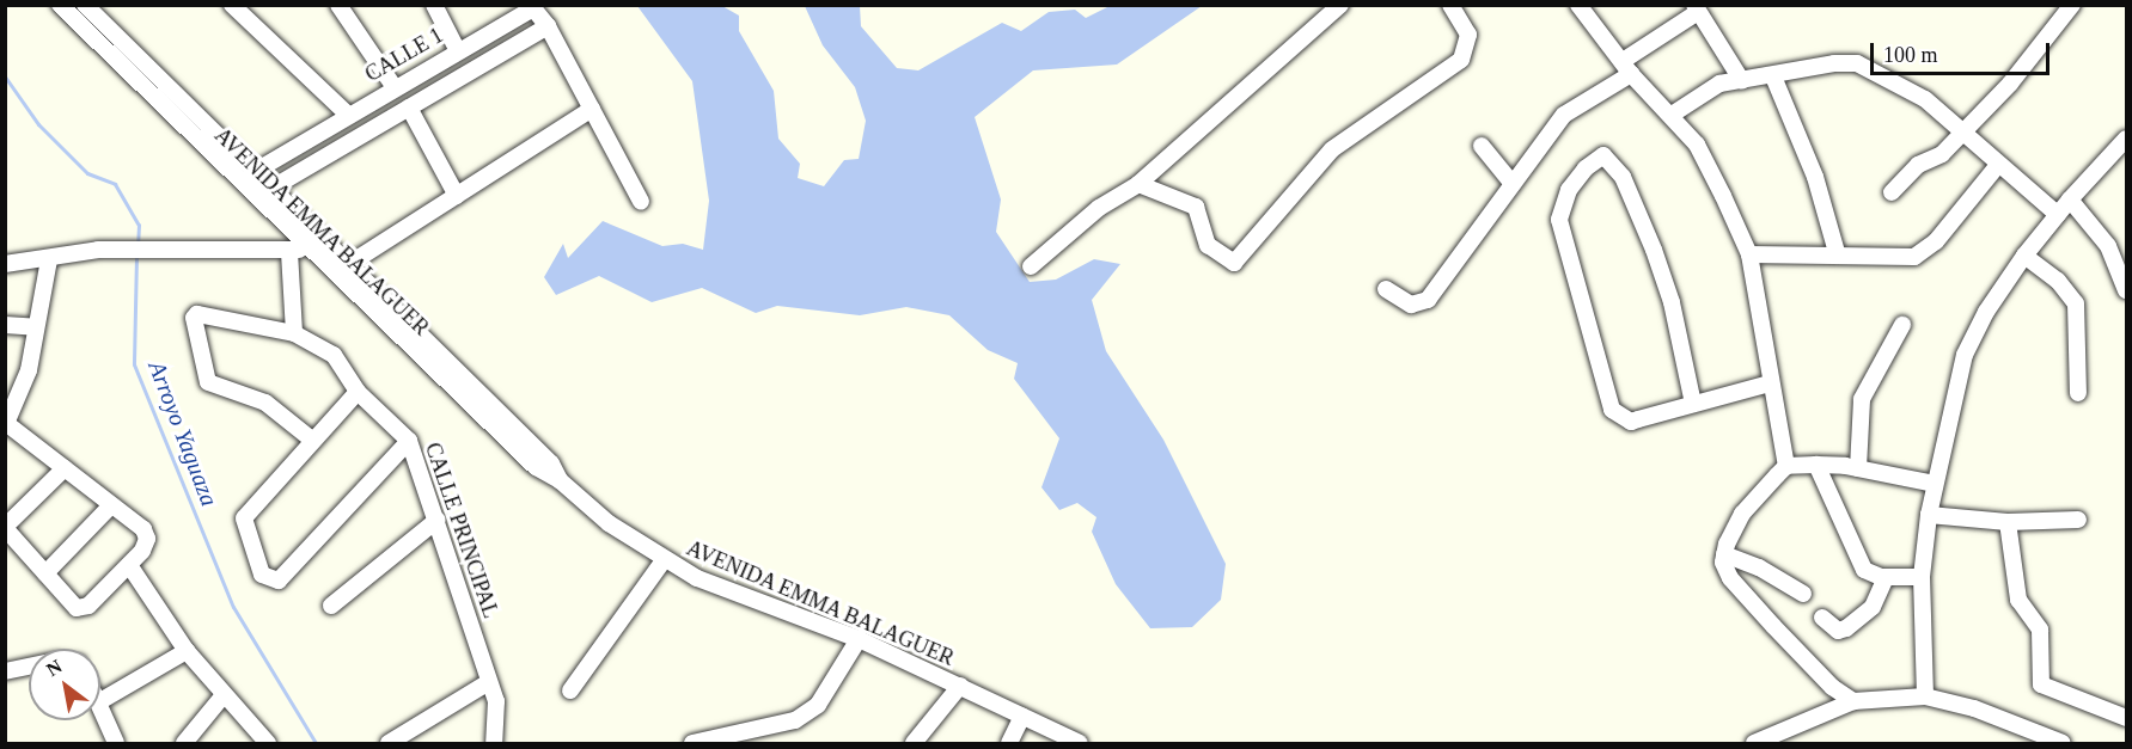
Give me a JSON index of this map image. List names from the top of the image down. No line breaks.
{"streets":{"street":["CALLE 1","AVENIDA EMMA BALAGUER","CALLE PRINCIPAL"]},"crossings":[["CALLE 1","AVENIDA EMMA BALAGUER"]],"water":["Arroyo Yaguaza"],"scale_bar":"100 m","north":"top left"}
